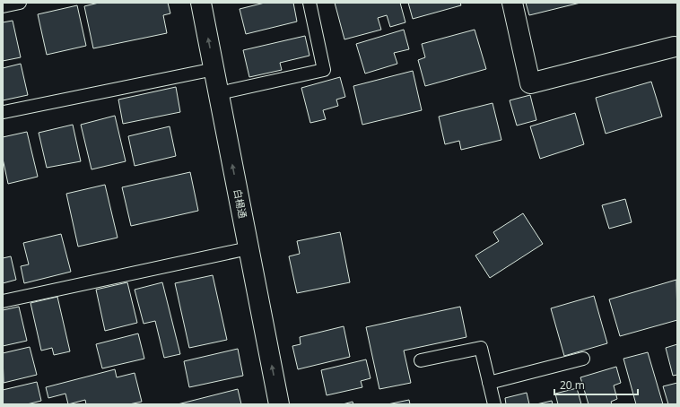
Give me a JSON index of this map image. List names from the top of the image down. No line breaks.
{"streets":{"street":["白楊通"]},"one_way":["白楊通"],"scale_bar":"20 m"}
